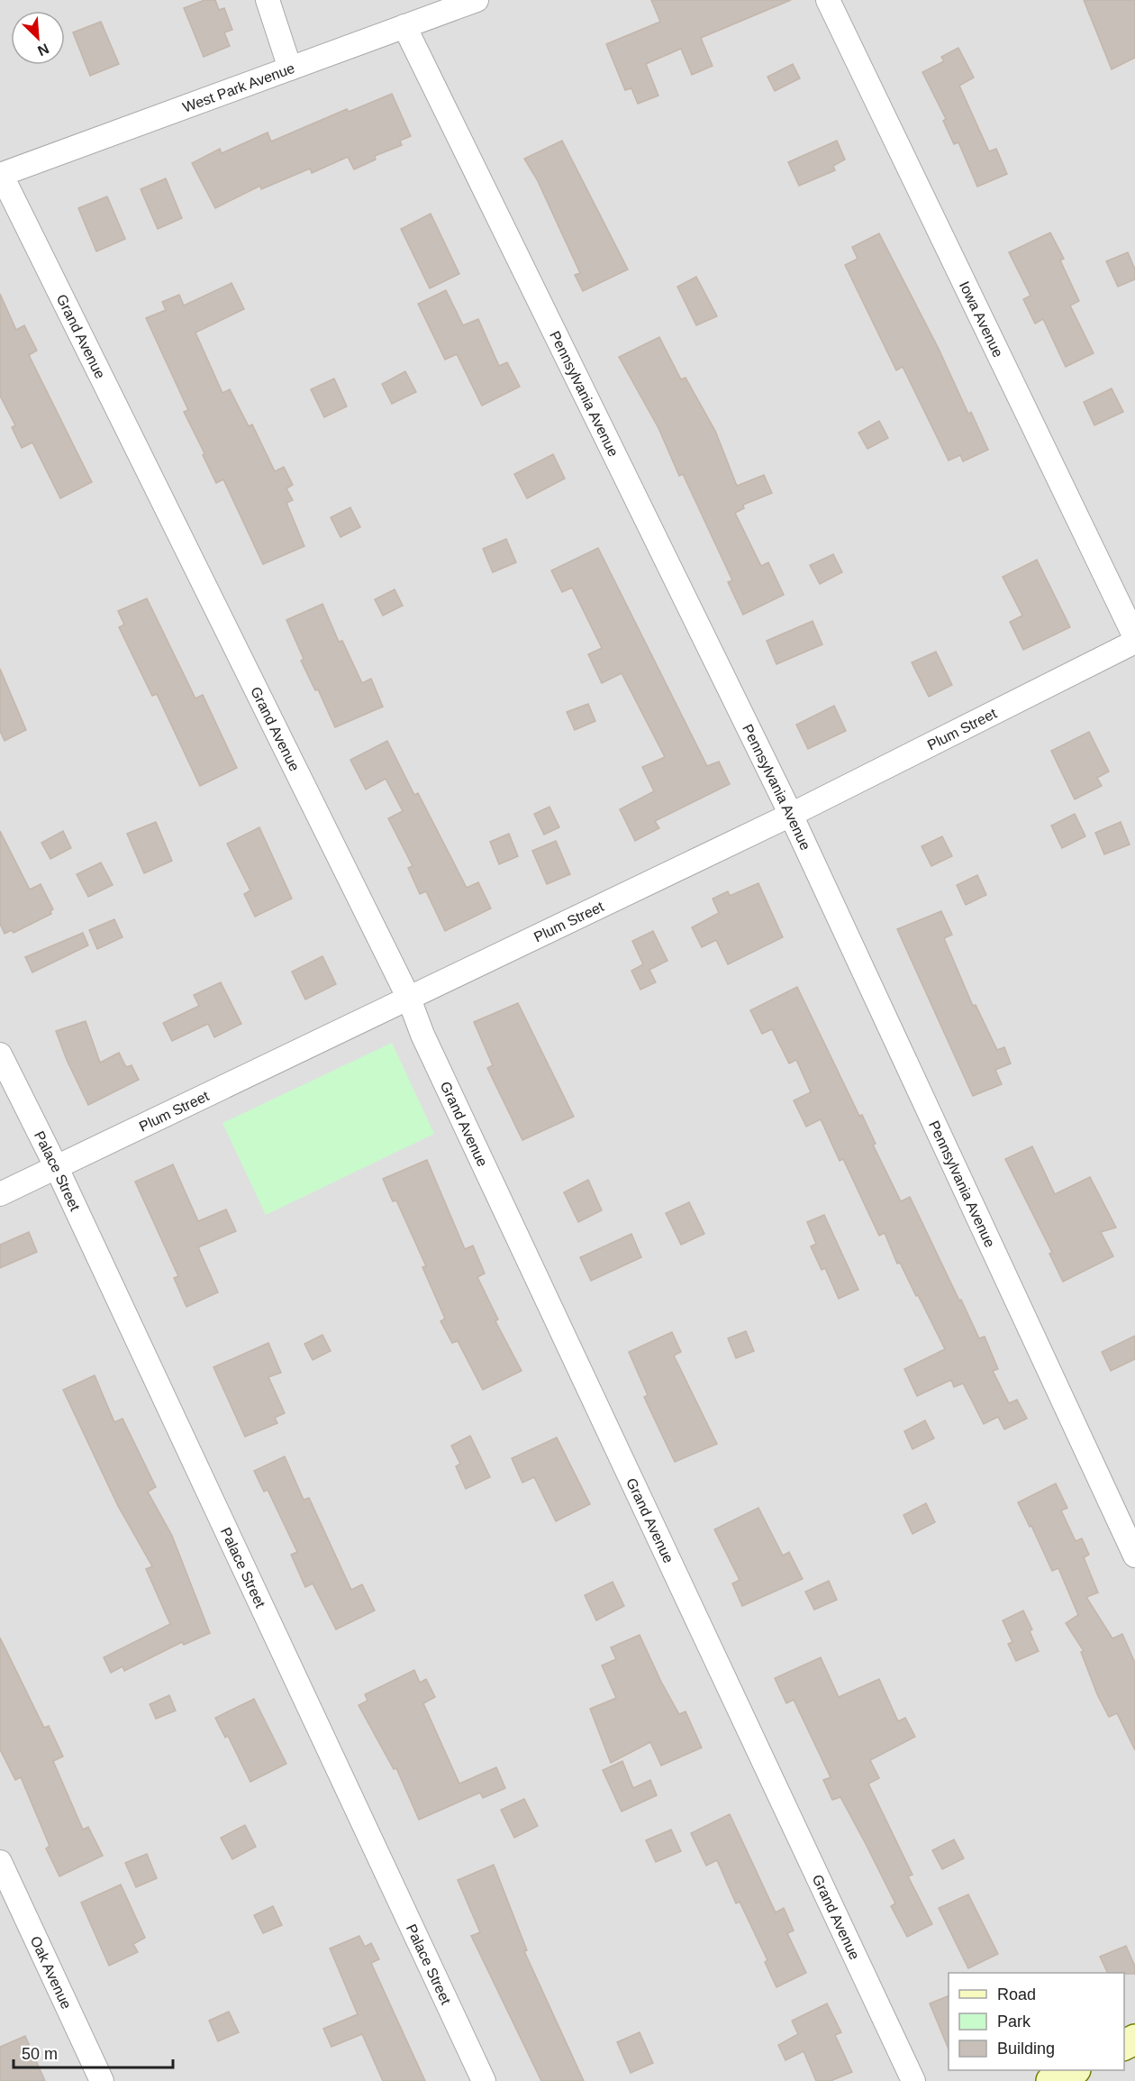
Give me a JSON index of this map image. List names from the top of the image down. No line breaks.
{"streets":{"street":["West Park Avenue","Iowa Avenue","Grand Avenue","Pennsylvania Avenue","Plum Street","Palace Street","Oak Avenue"]},"crossings":[["West Park Avenue","Grand Avenue"],["West Park Avenue","Pennsylvania Avenue"],["Grand Avenue","Plum Street"],["Pennsylvania Avenue","Plum Street"],["Plum Street","Palace Street"]],"legend":["Road","Park","Building"],"scale_bar":"50 m","north":"bottom right"}
